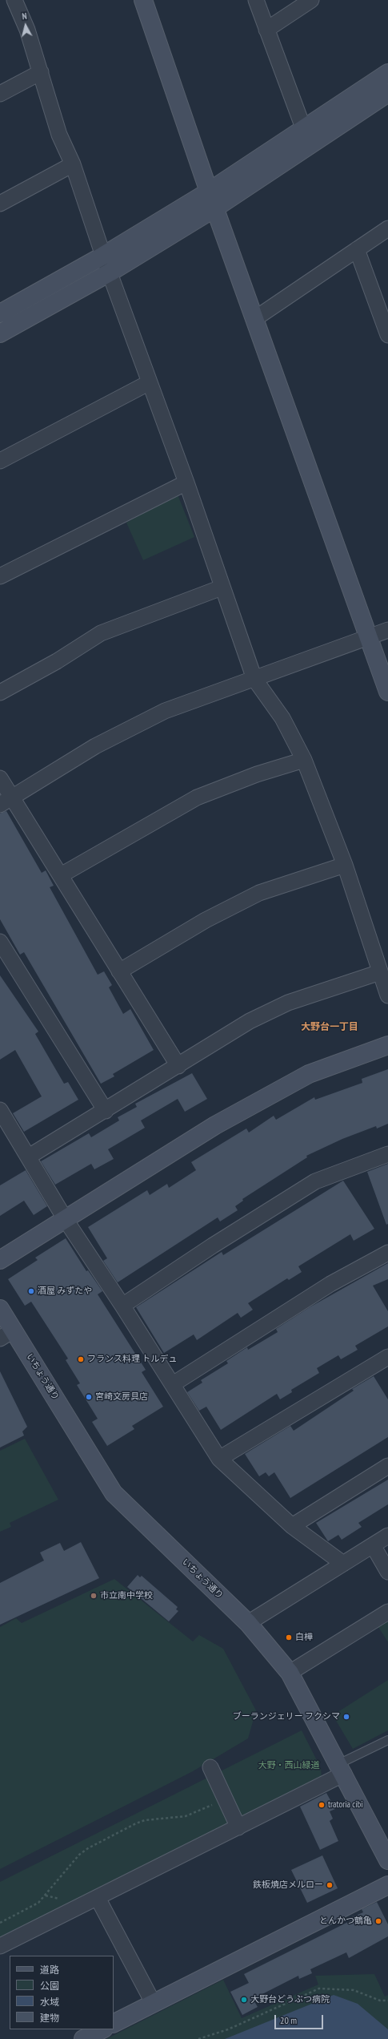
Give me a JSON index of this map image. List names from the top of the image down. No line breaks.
{"streets":{"street":["いちょう通り"]},"districts":["大野台一丁目"],"parks":["大野・西山緑道"],"places":["酒屋 みずたや","フランス料理 トルデュ","宮崎文房具店","市立南中学校","白樺","ブーランジェリー フクシマ","tratoria cibi","鉄板焼店メルロー","とんかつ鶴亀","大野台どうぶつ病院"],"legend":["道路","公園","水域","建物"],"scale_bar":"20 m","north":"top"}
